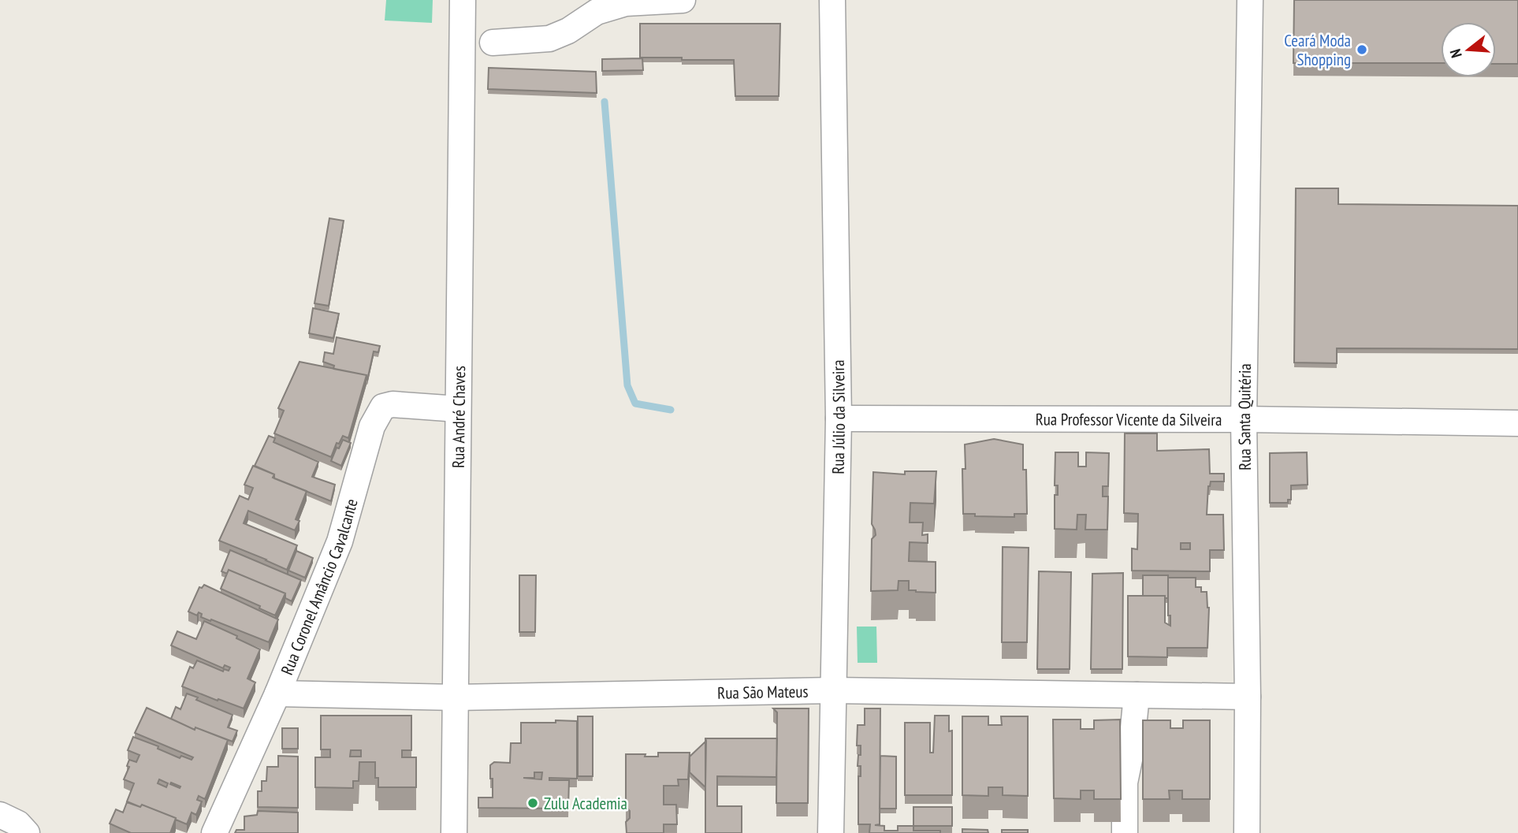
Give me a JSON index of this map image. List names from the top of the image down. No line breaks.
{"streets":{"street":["Rua André Chaves","Rua Santa Quitéria","Rua Júlio da Silveira","Rua Professor Vicente da Silveira","Rua Coronel Amâncio Cavalcante","Rua São Mateus"]},"crossings":[["Rua André Chaves","Rua Coronel Amâncio Cavalcante"],["Rua André Chaves","Rua São Mateus"],["Rua Santa Quitéria","Rua Professor Vicente da Silveira"],["Rua Santa Quitéria","Rua São Mateus"],["Rua Júlio da Silveira","Rua Professor Vicente da Silveira"],["Rua Júlio da Silveira","Rua São Mateus"],["Rua Coronel Amâncio Cavalcante","Rua São Mateus"]],"places":["Ceará Moda Shopping","Zulu Academia"],"north":"left"}
